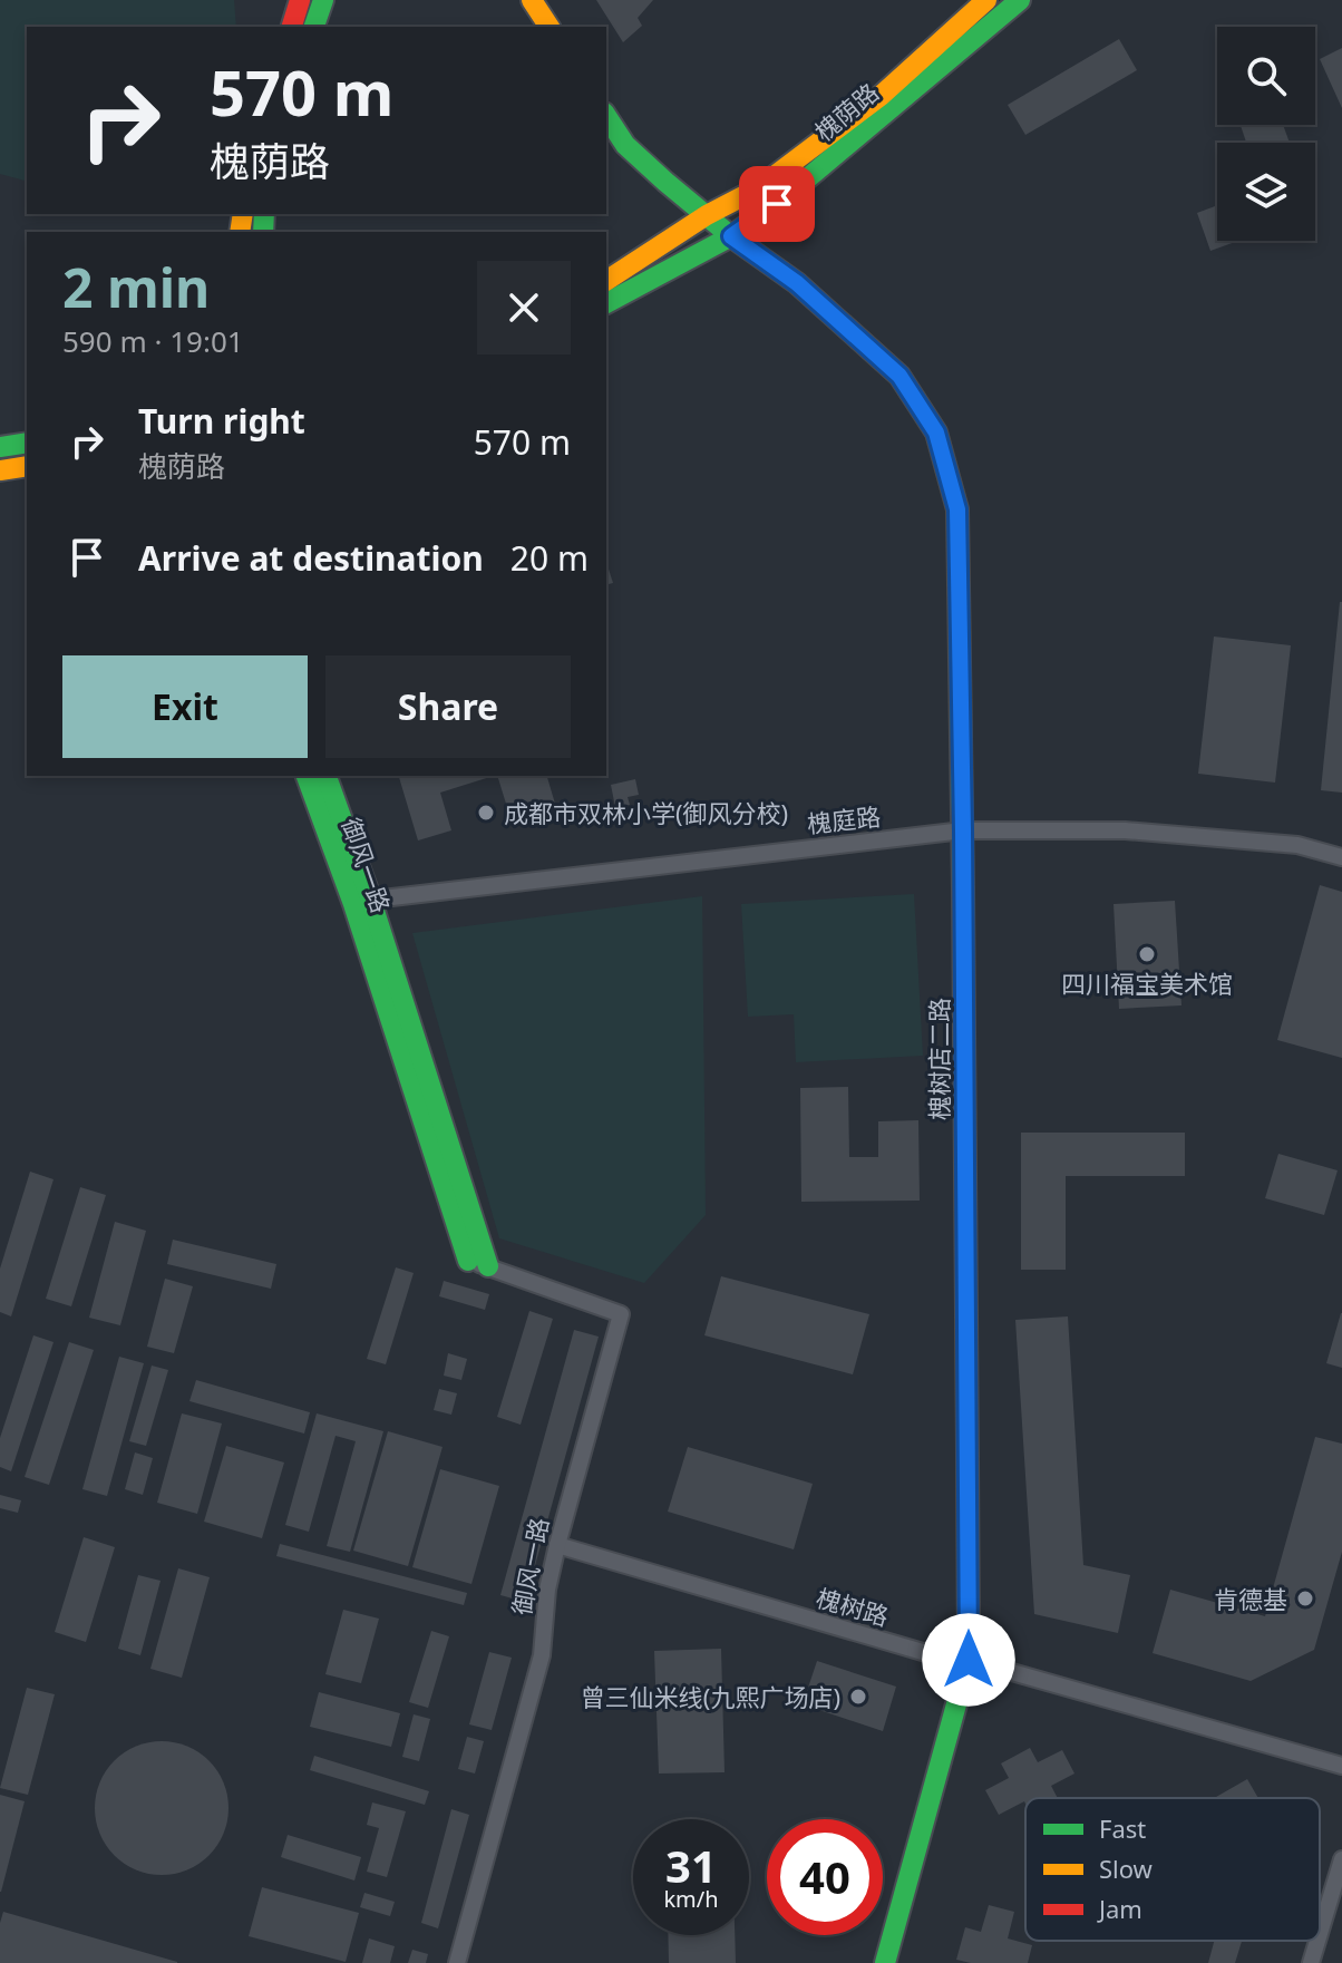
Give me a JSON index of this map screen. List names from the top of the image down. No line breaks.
{"streets":{"main road":["槐荫路","御风一路","槐树店二路"],"street":["槐庭路","槐树路"]},"crossings":[["槐荫路","槐树店二路"],["槐庭路","御风一路"],["槐庭路","槐树店二路"],["御风一路","槐树路"],["槐树店二路","槐树路"]],"places":["成都市双林小学(御风分校)","四川福宝美术馆","肯德基","曾三仙米线(九熙广场店)"],"legend":["Fast","Slow","Jam"],"page":{"turn":["570 m","槐荫路"],"heading":["2 min","590 m · 19:01"],"list":[{"name":"Turn right","note":"槐荫路","value":"570 m"},{"name":"Arrive at destination","value":"20 m"}],"buttons":["Exit","Share"],"speed":"31 km/h","limit":"40"}}
